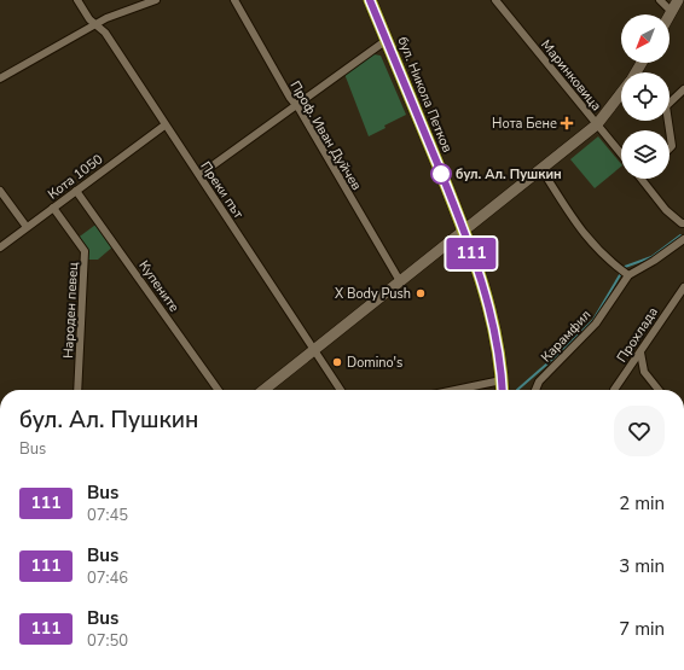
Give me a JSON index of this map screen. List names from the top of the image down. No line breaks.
{"streets":{"highway":["бул. Никола Петков"],"street":["Маринковица","Проф. Иван Дуйчев","Кота 1050","Преки път","Купените","Народен певец","Прохлада","Карамфил"]},"crossings":[["Кота 1050","Преки път"],["Кота 1050","Купените"],["Кота 1050","Народен певец"]],"places":{"health":["Нота Бене"],"other":["бул. Ал. Пушкин","X Body Push","Domino's"]},"lines":["bus line 111"],"north":"bottom left","page":{"on_map":"111","heading":["бул. Ал. Пушкин","Bus"],"list":[{"mark":"111","name":"Bus","note":"07:45","value":"2 min"},{"mark":"111","name":"Bus","note":"07:46","value":"3 min"},{"mark":"111","name":"Bus","note":"07:50","value":"7 min"}]}}
